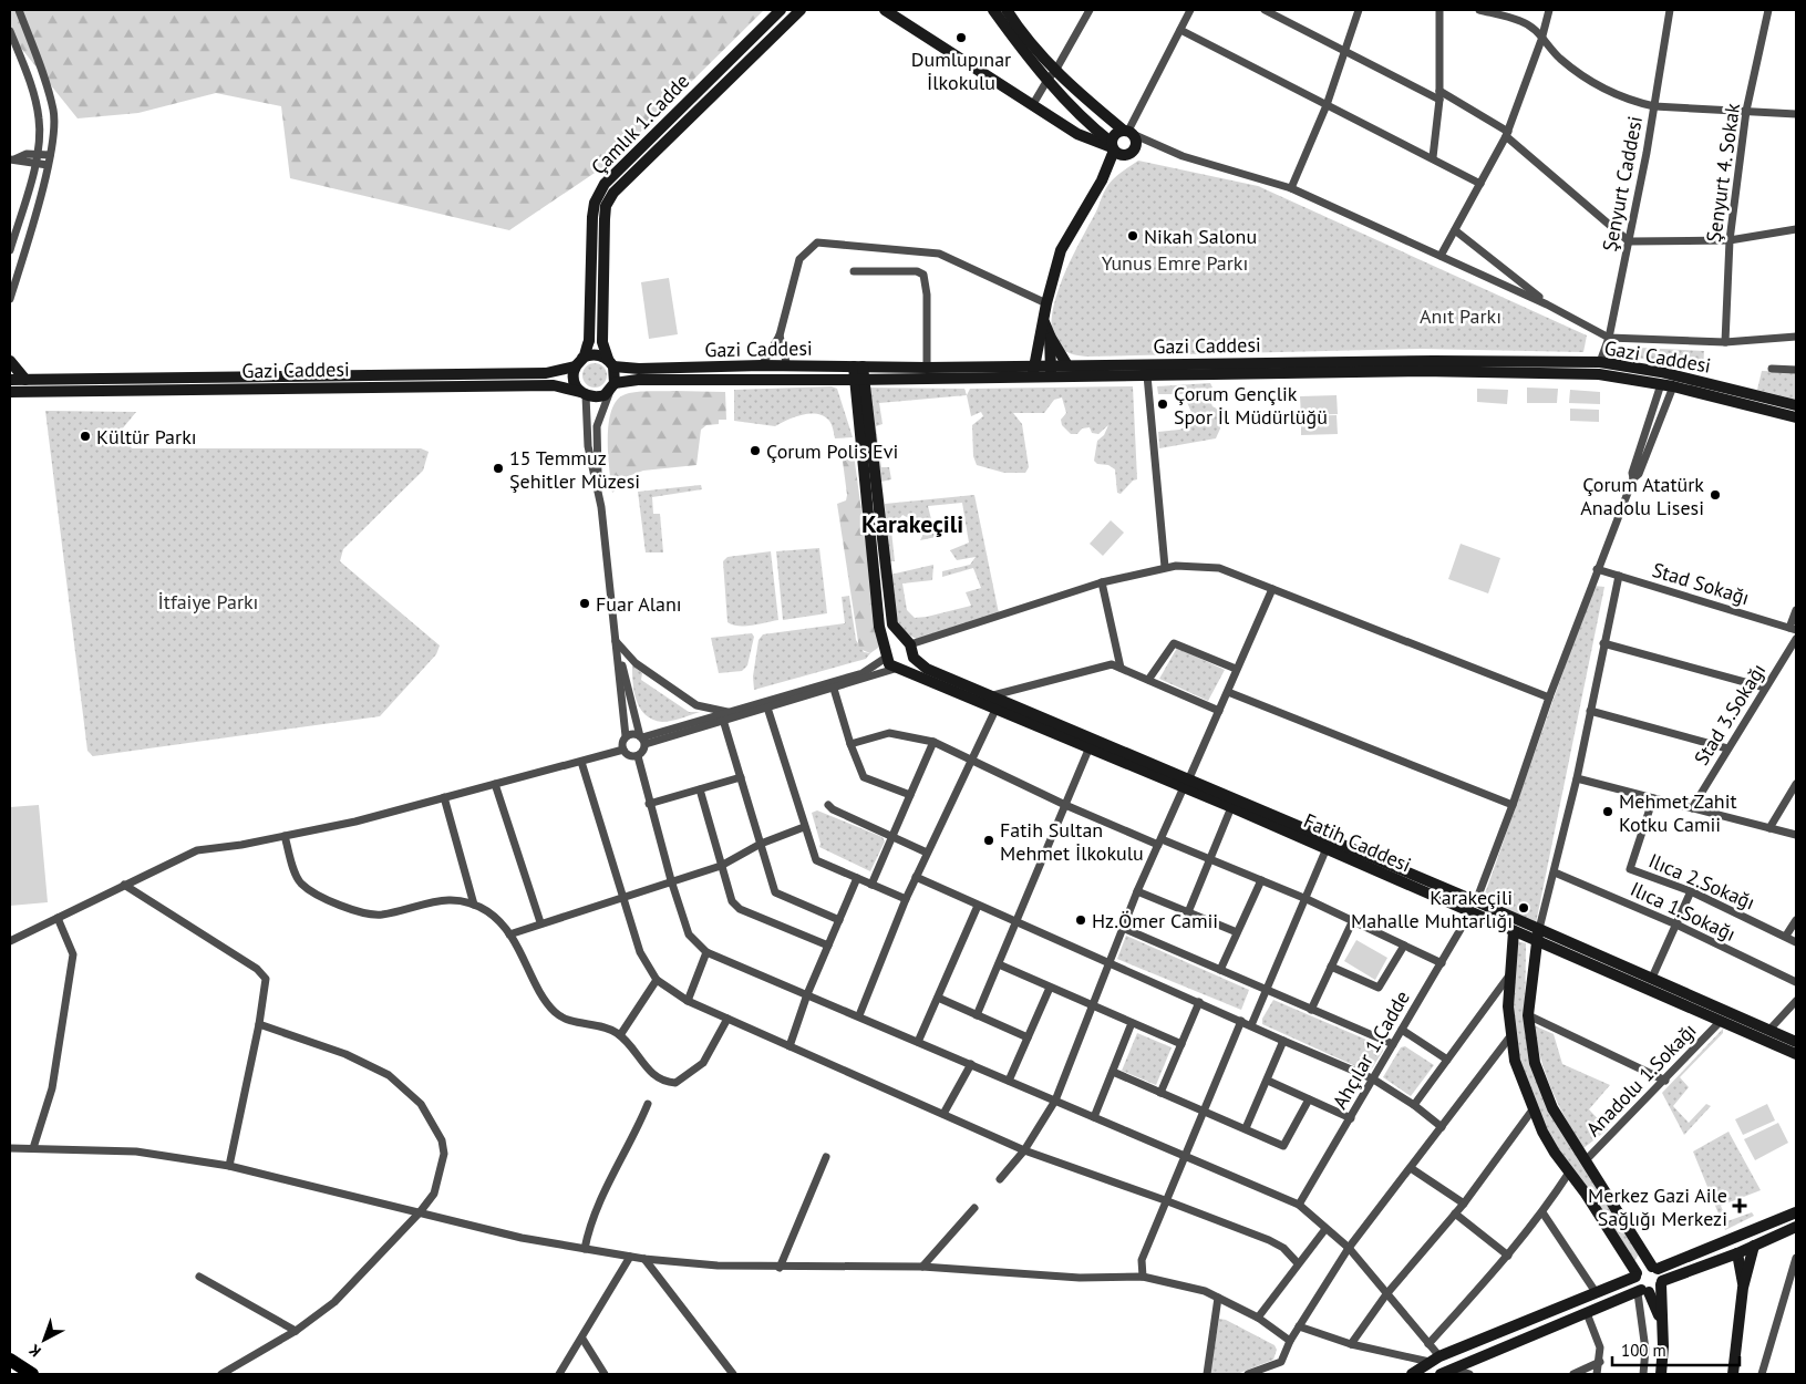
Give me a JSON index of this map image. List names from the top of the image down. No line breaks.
{"streets":{"main road":["Çamlık 1.Cadde","Gazi Caddesi","Fatih Caddesi"],"street":["Şenyurt 4. Sokak","Şenyurt Caddesi","Stad Sokağı","Stad 3.Sokağı","Ilıca 2.Sokağı","Ilıca 1.Sokağı","Ahçılar 1.Cadde","Anadolu 1.Sokağı"]},"crossings":[["Çamlık 1.Cadde","Gazi Caddesi"],["Şenyurt Caddesi","Gazi Caddesi"],["Gazi Caddesi","Fatih Caddesi"],["Stad Sokağı","Ahçılar 1.Cadde"],["Fatih Caddesi","Ahçılar 1.Cadde"],["Fatih Caddesi","Anadolu 1.Sokağı"]],"districts":["Karakeçili"],"parks":["Yunus Emre Parkı","Anıt Parkı","İtfaiye Parkı"],"places":{"other":["Dumlupınar İlkokulu","Nikah Salonu","Çorum Gençlik Spor İl Müdürlüğü","Kültür Parkı","Çorum Polis Evi","15 Temmuz Şehitler Müzesi","Çorum Atatürk Anadolu Lisesi","Fuar Alanı","Mehmet Zahit Kotku Camii","Fatih Sultan Mehmet İlkokulu","Karakeçili Mahalle Muhtarlığı","Hz.Ömer Camii"],"health":["Merkez Gazi Aile Sağlığı Merkezi"]},"scale_bar":"100 m","north":"bottom left"}
